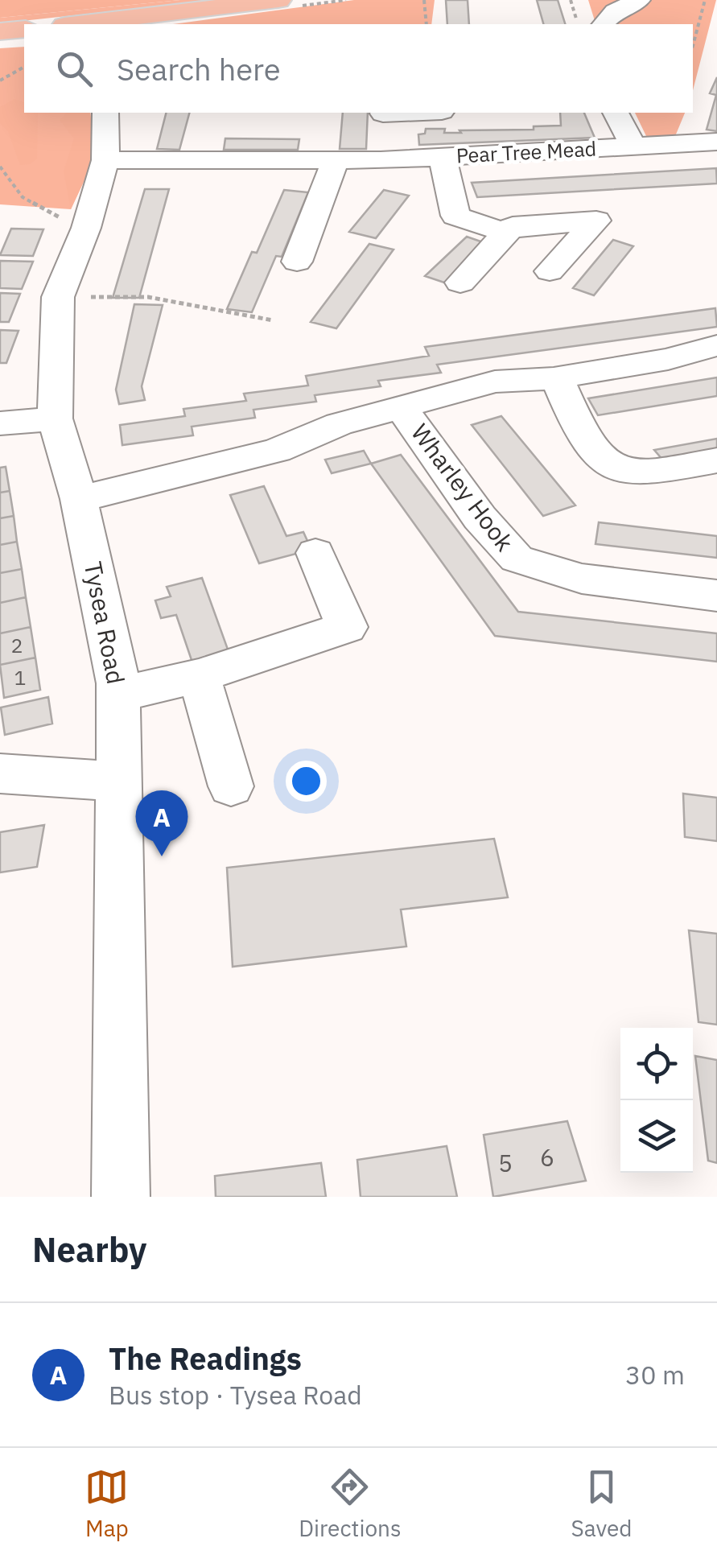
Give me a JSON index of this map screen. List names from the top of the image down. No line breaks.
{"streets":{"street":["Pear Tree Mead","Wharley Hook","Tysea Road"]},"crossings":[["Pear Tree Mead","Tysea Road"],["Wharley Hook","Tysea Road"]],"house_numbers":["2","1","6","5"],"page":{"search":"Search here","pins":"A","heading":"Nearby","list":[{"mark":"A","name":"The Readings","note":"Bus stop · Tysea Road","value":"30 m"}],"nav":["Map","Directions","Saved"]}}
